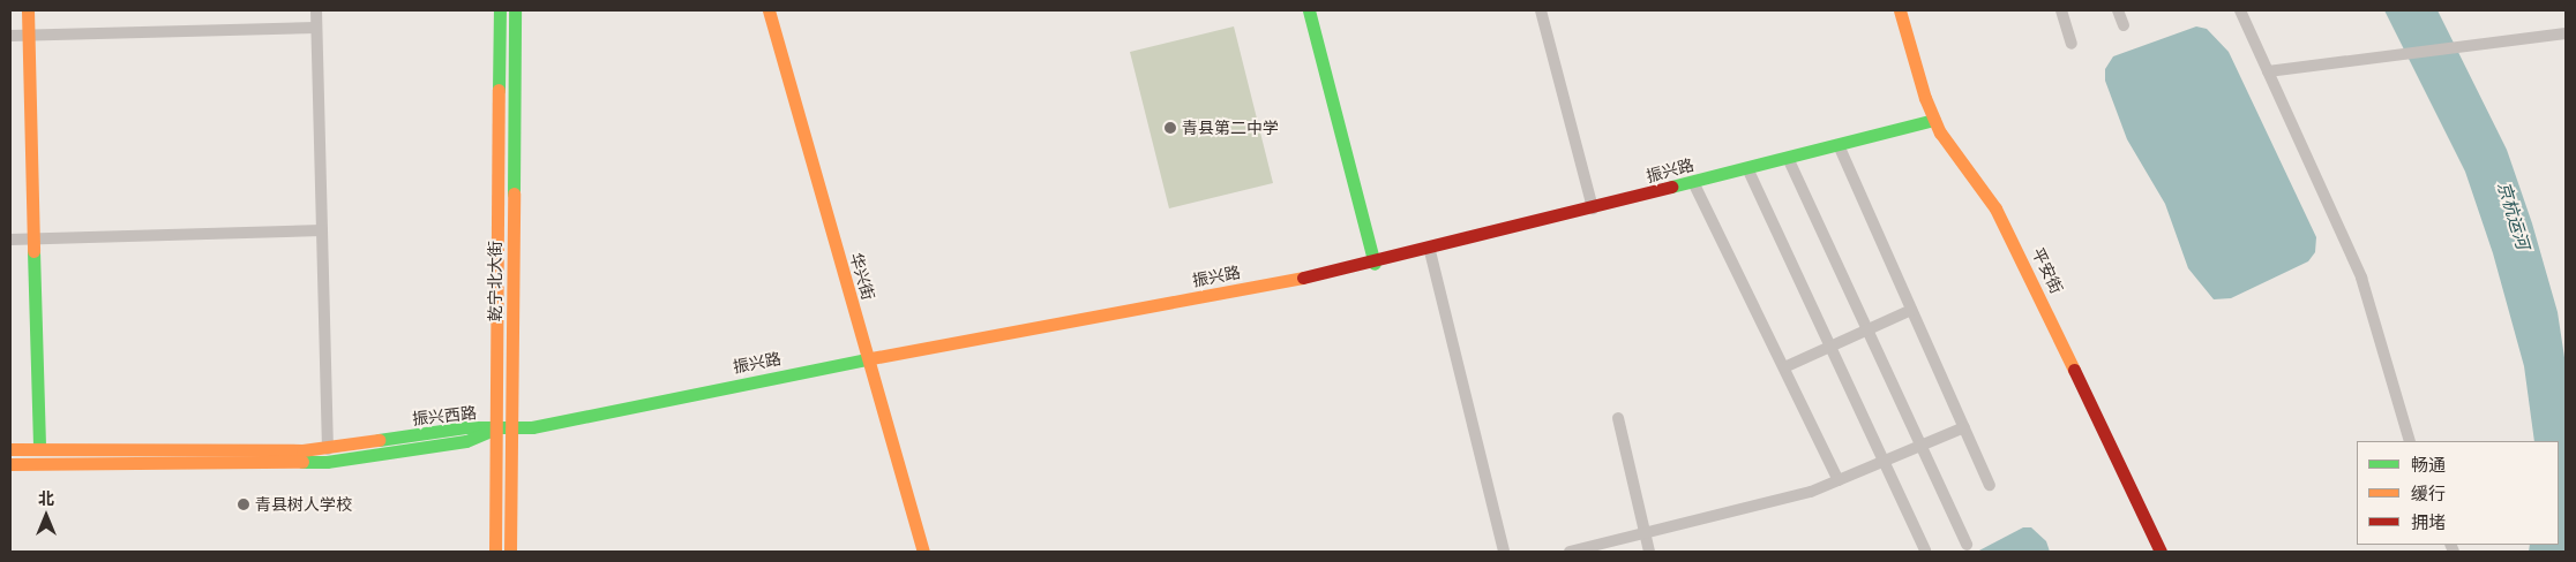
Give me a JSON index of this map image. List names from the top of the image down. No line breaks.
{"streets":{"street":["振兴路","平安街","华兴街","乾宁北大街","振兴西路"]},"crossings":[["振兴路","平安街"],["振兴路","华兴街"],["振兴路","乾宁北大街"],["振兴路","振兴西路"],["乾宁北大街","振兴西路"]],"water":["京杭运河"],"places":["青县第二中学","青县树人学校"],"legend":["畅通","缓行","拥堵"],"north":"top"}
